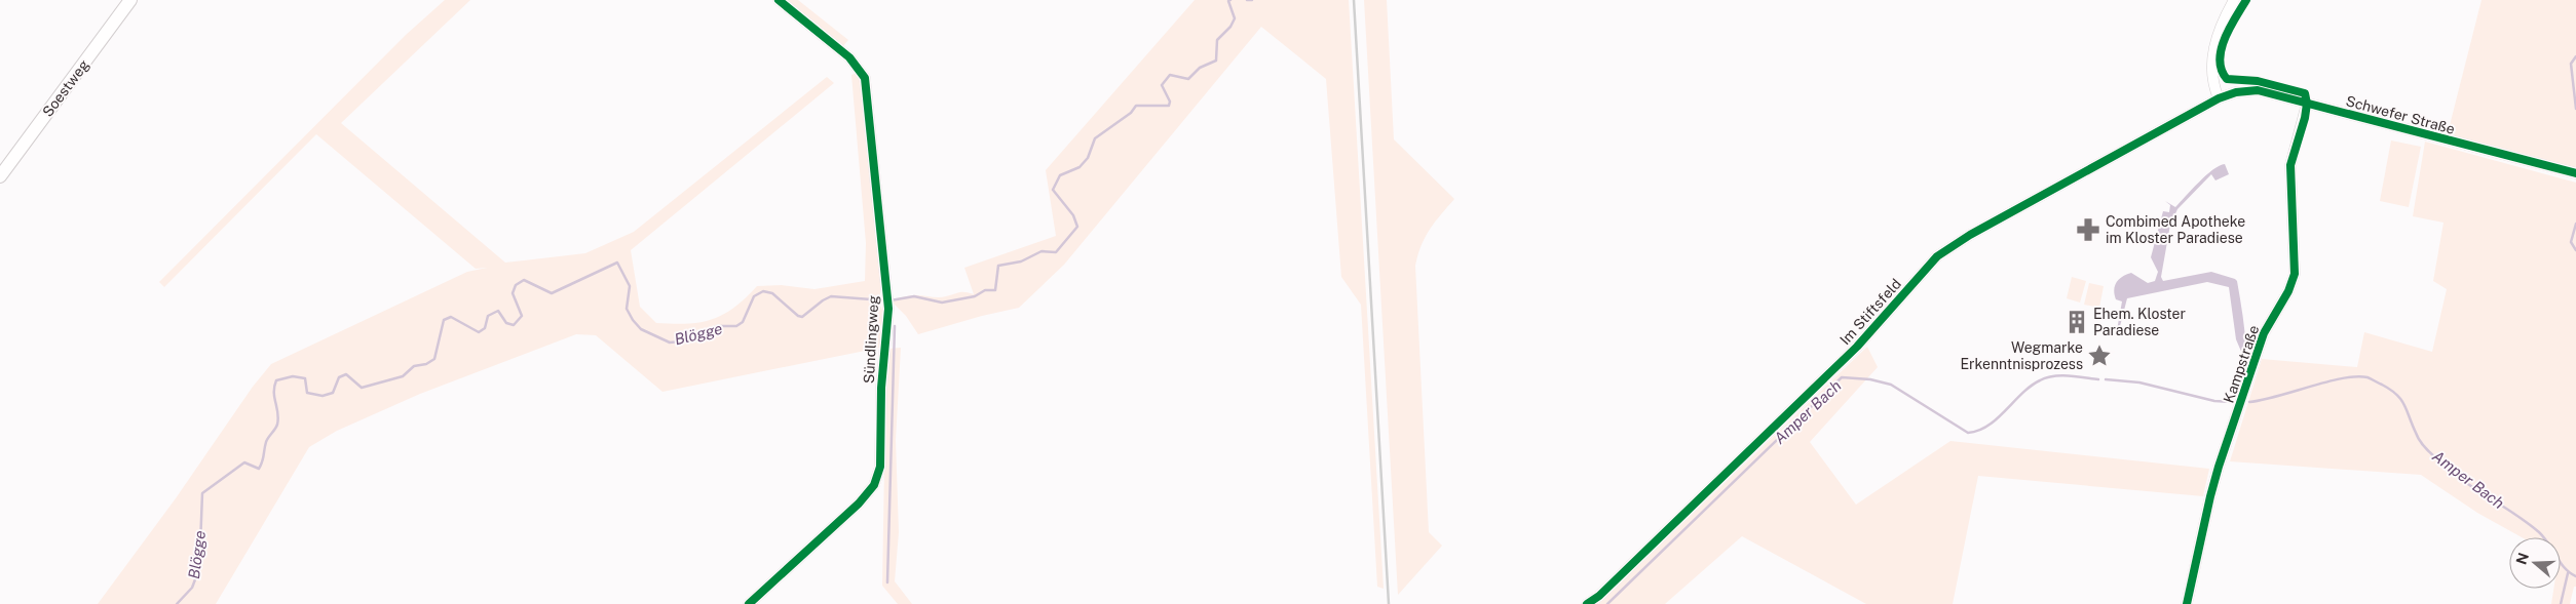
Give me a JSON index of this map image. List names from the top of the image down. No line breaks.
{"streets":{"main road":["Soestweg"],"street":["Schwefer Straße","Im Stiftsfeld","Sündlingweg","Kampstraße"]},"crossings":[["Schwefer Straße","Im Stiftsfeld"],["Schwefer Straße","Kampstraße"]],"water":["Blögge","Amper Bach"],"places":{"pharmacy":["Combimed Apotheke im Kloster Paradiese"],"building":["Ehem. Kloster Paradiese"],"place":["Wegmarke Erkenntnisprozess"]},"north":"left"}
